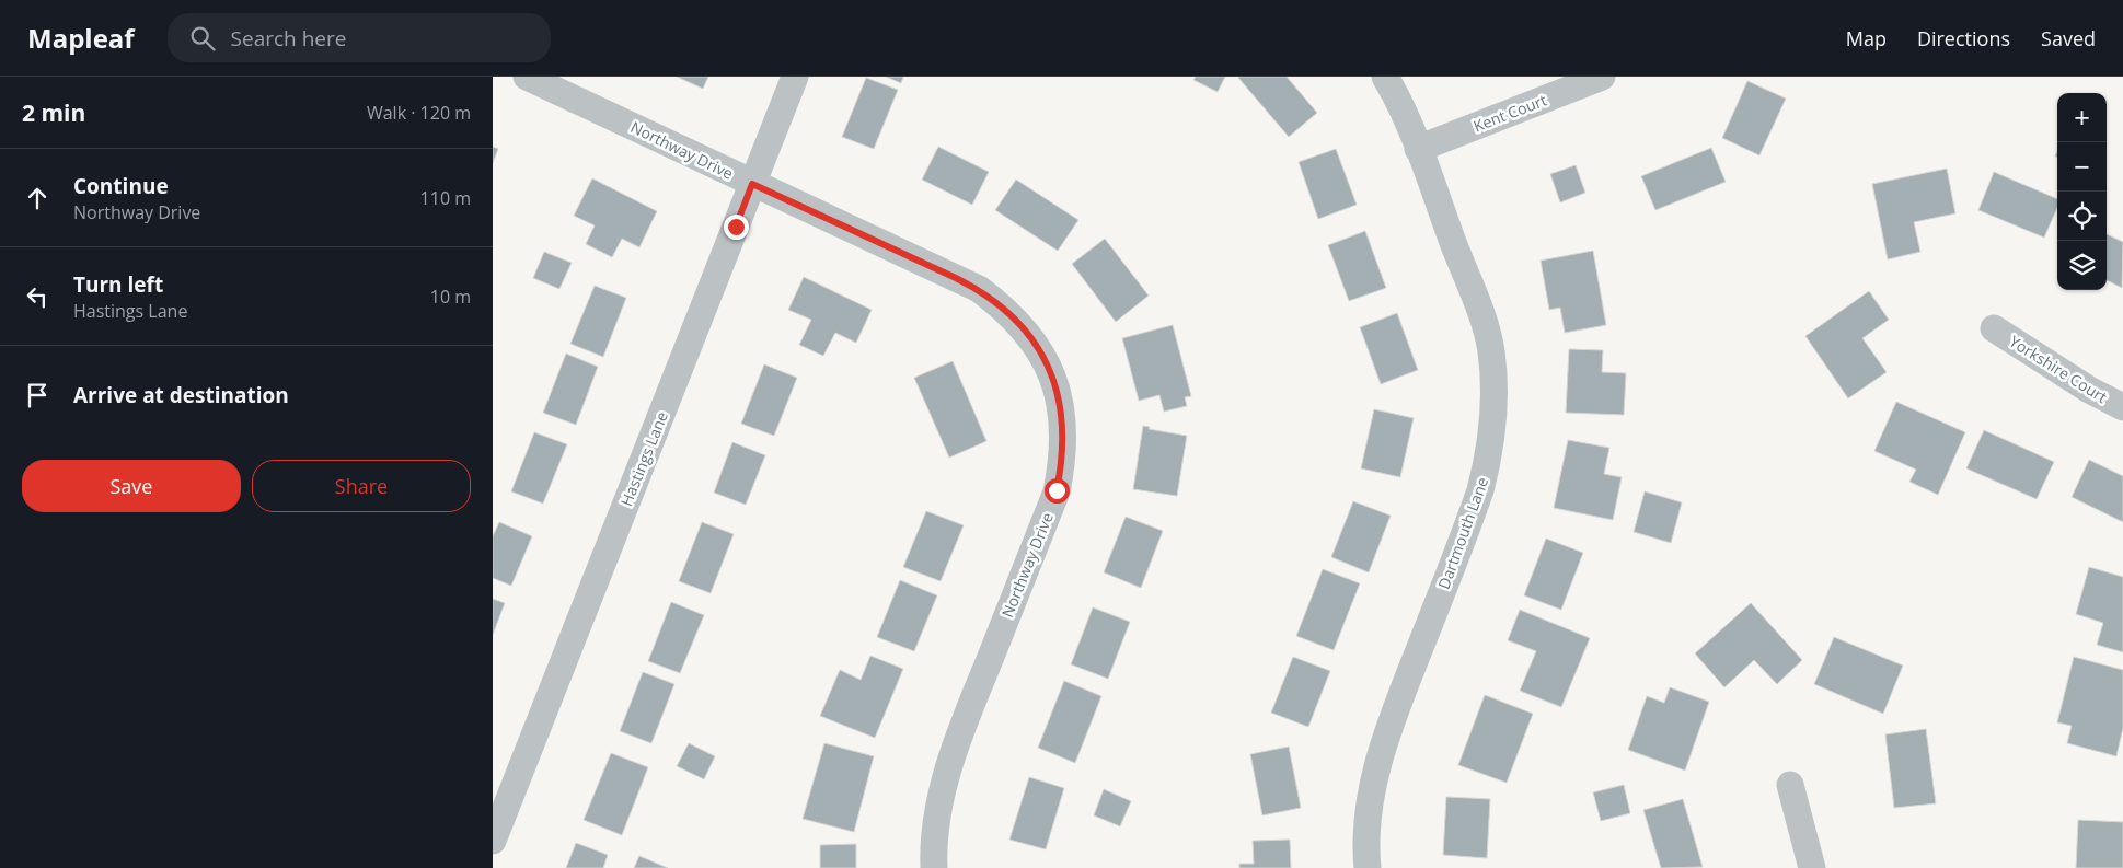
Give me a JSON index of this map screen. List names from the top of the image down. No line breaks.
{"streets":{"street":["Kent Court","Northway Drive","Yorkshire Court","Hastings Lane","Dartmouth Lane"]},"crossings":[["Kent Court","Dartmouth Lane"],["Northway Drive","Hastings Lane"]],"page":{"header":"Mapleaf","search":"Search here","nav":["Map","Directions","Saved"],"heading":["2 min","Walk · 120 m"],"map_buttons":["+","−"],"list":[["Continue","Northway Drive","110 m"],["Turn left","Hastings Lane","10 m"],"Arrive at destination"],"buttons":["Save","Share"]}}
